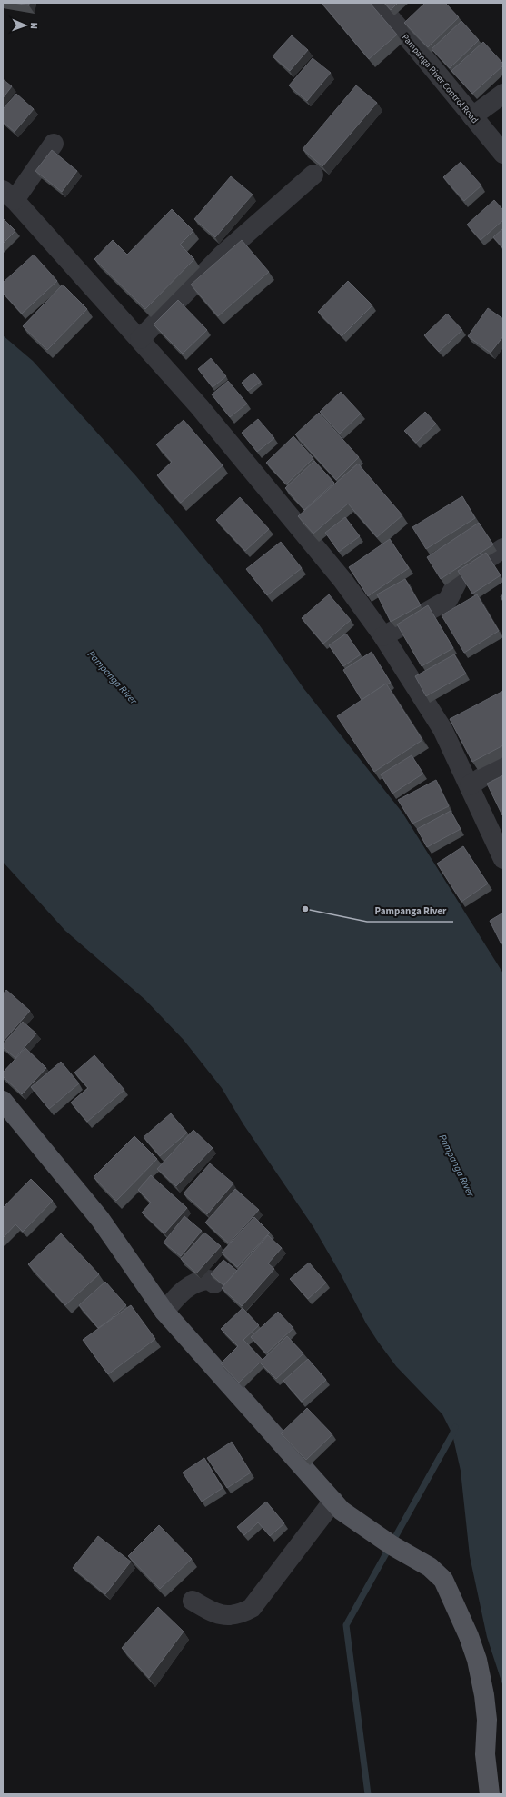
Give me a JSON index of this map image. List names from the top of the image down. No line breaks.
{"streets":{"street":["Pampanga River Control Road"]},"water":["Pampanga River"],"places":["Pampanga River"],"north":"right"}
